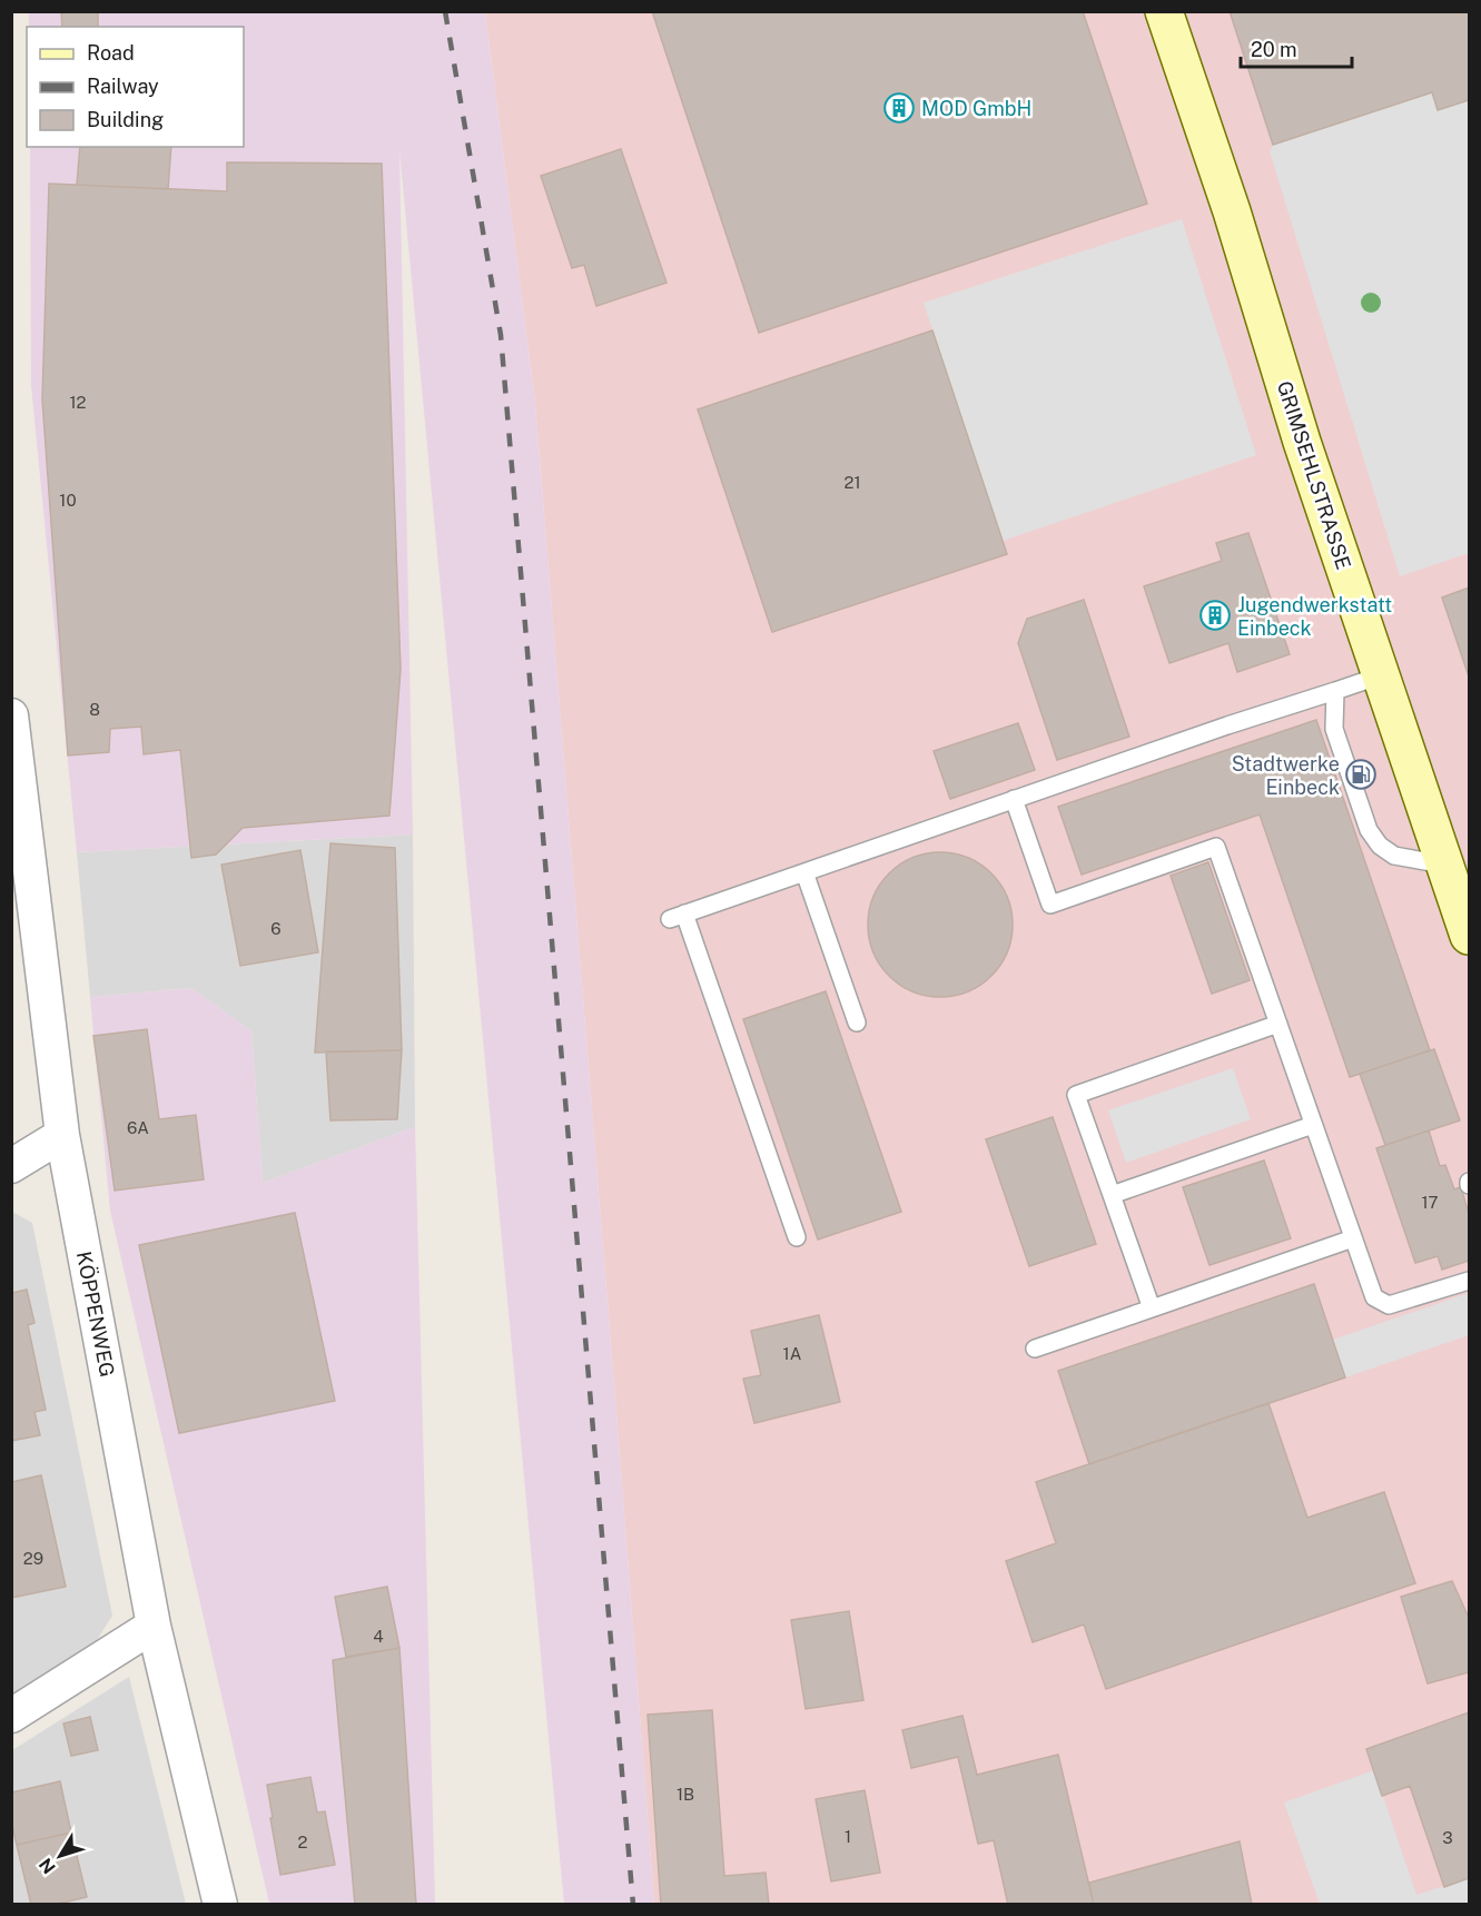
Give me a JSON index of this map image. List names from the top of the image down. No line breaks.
{"streets":{"main road":["GRIMSEHLSTRASSE"],"street":["KÖPPENWEG"]},"places":{"building":["MOD GmbH","Jugendwerkstatt Einbeck"],"fuel station":["Stadtwerke Einbeck"]},"house_numbers":["12","21","10","8","6","6A","17","1A","29","4","1B","1","3","2"],"legend":["Road","Railway","Building"],"scale_bar":"20 m","north":"bottom left"}
